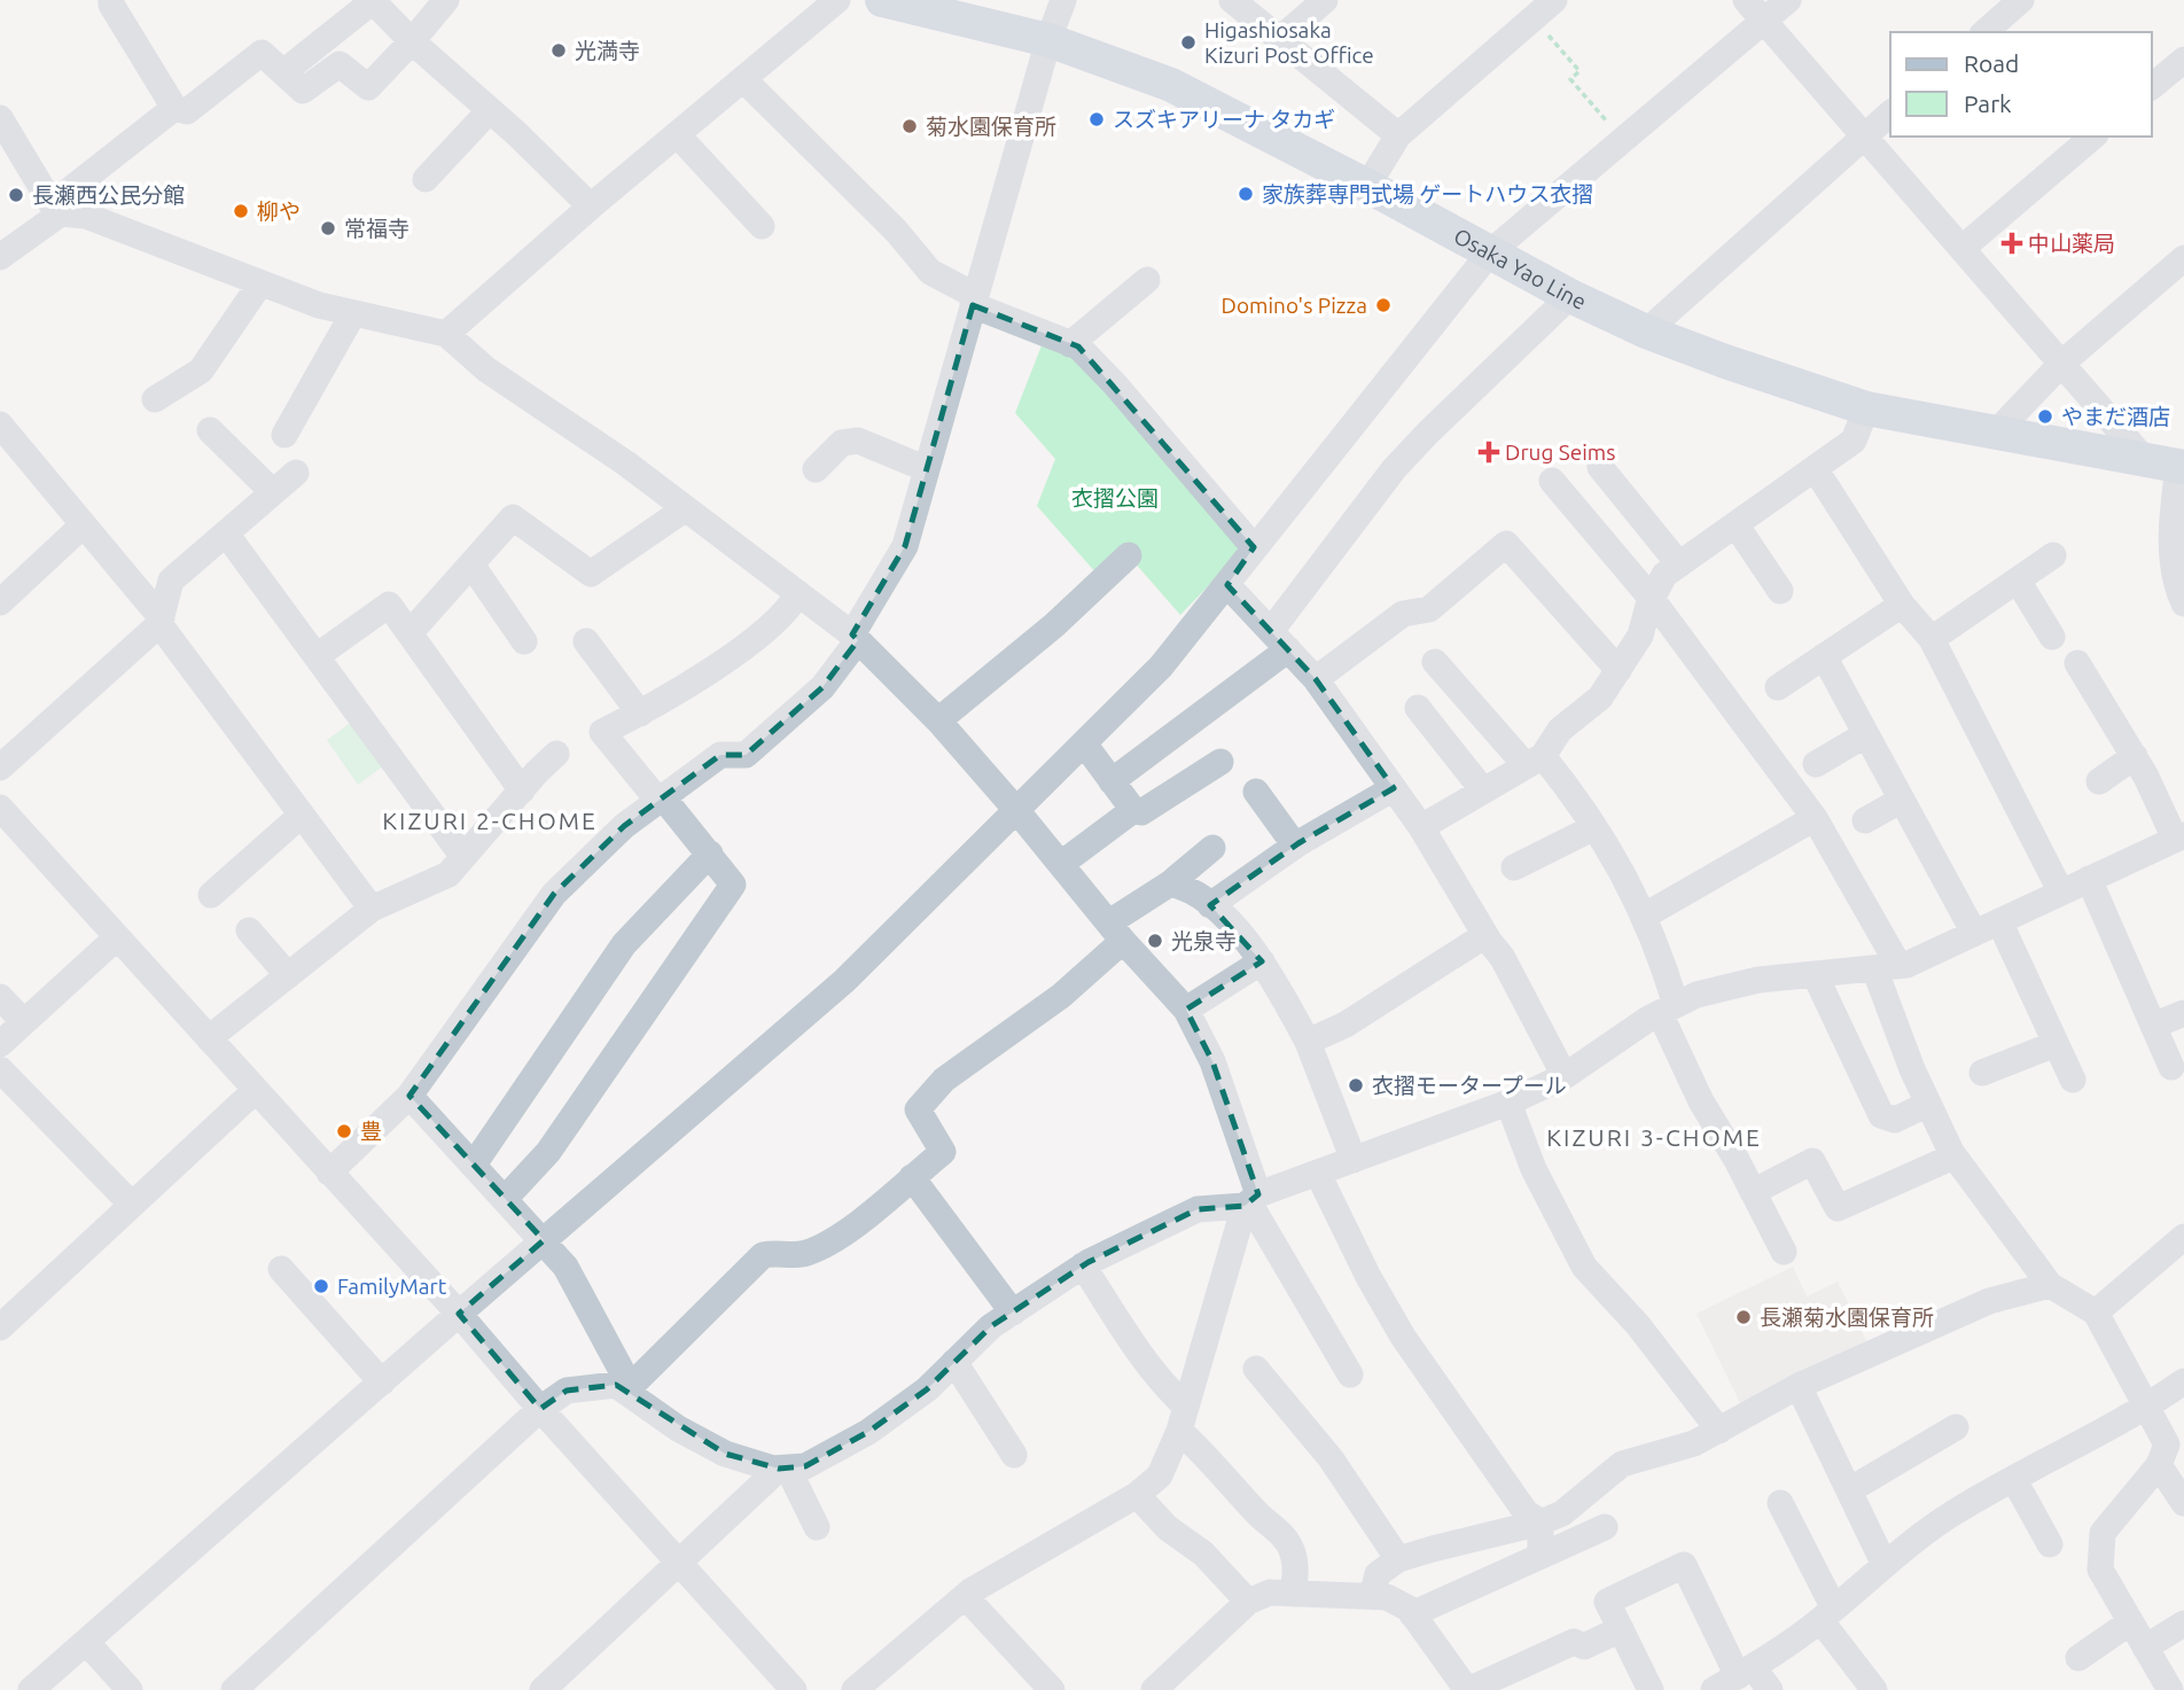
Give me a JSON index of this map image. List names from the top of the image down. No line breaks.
{"streets":{"main road":["Osaka Yao Line"]},"districts":["KIZURI 2-CHOME","KIZURI 3-CHOME"],"parks":["衣摺公園"],"places":{"other":["Higashiosaka Kizuri Post Office","光満寺","スズキアリーナ タカギ","菊水園保育所","家族葬専門式場 ゲートハウス衣摺","長瀬西公民分館","柳や","常福寺","Domino's Pizza","やまだ酒店","光泉寺","衣摺モータープール","豊","FamilyMart","長瀬菊水園保育所"],"health":["中山薬局","Drug Seims"]},"legend":["Road","Park"]}
